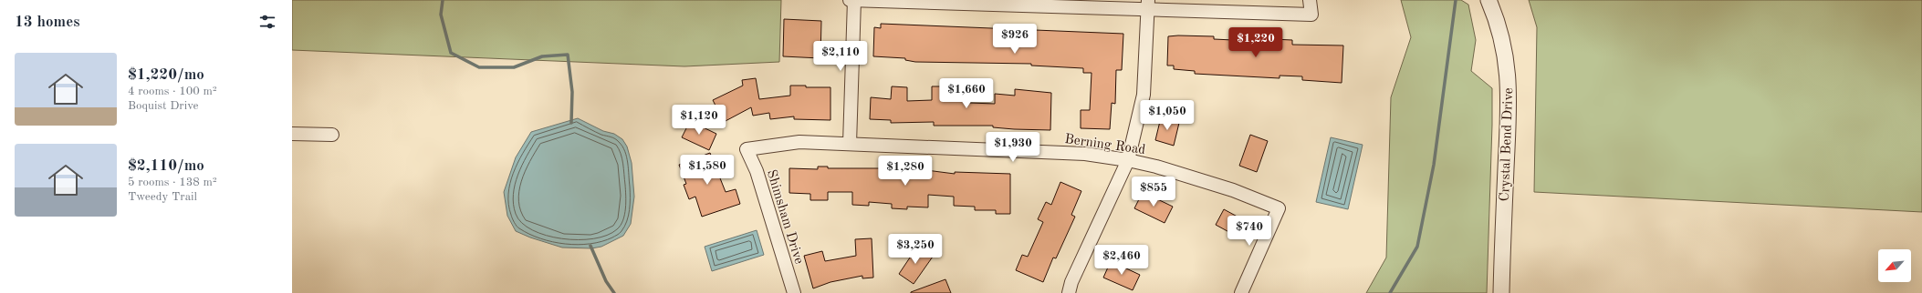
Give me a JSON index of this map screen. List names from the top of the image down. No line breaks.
{"streets":{"street":["Berning Road","Crystal Bend Drive","Shimsham Drive"]},"crossings":[["Berning Road","Shimsham Drive"]],"north":"bottom left","page":{"heading":"13 homes","price":["$926","$1,220","$2,110","$1,660","$1,050","$1,120","$1,930","$1,580","$1,280","$855","$740","$3,250","$2,460"],"list":[{"name":"$1,220/mo","note":"4 rooms · 100 m² · Boquist Drive"},{"name":"$2,110/mo","note":"5 rooms · 138 m² · Tweedy Trail"}]}}
